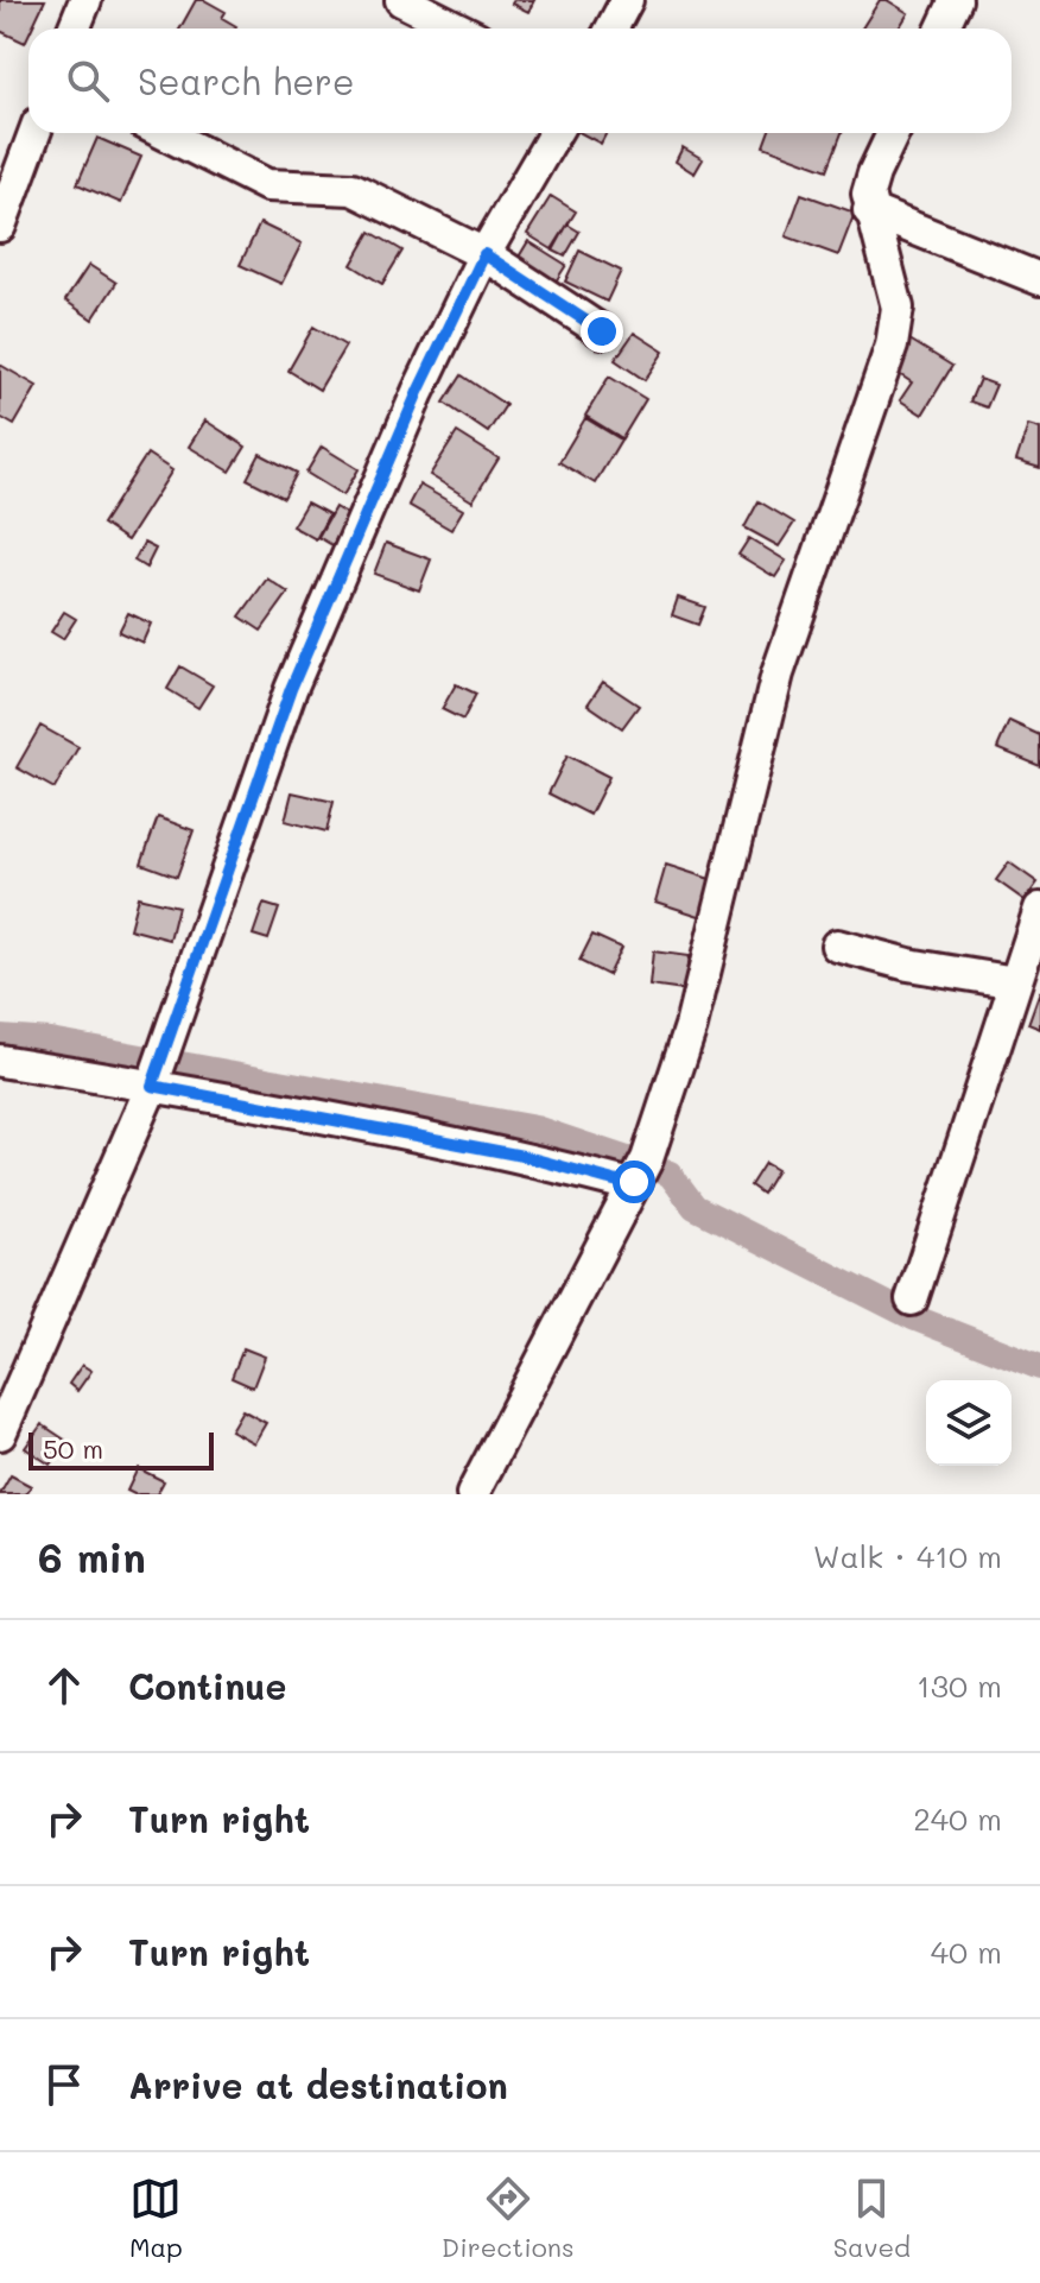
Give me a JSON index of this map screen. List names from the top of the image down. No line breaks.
{"scale_bar":"50 m","page":{"search":"Search here","scale":"50 m","heading":["6 min","Walk · 410 m"],"list":[["Continue","130 m"],["Turn right","240 m"],["Turn right","40 m"],"Arrive at destination"],"nav":["Map","Directions","Saved"]}}
